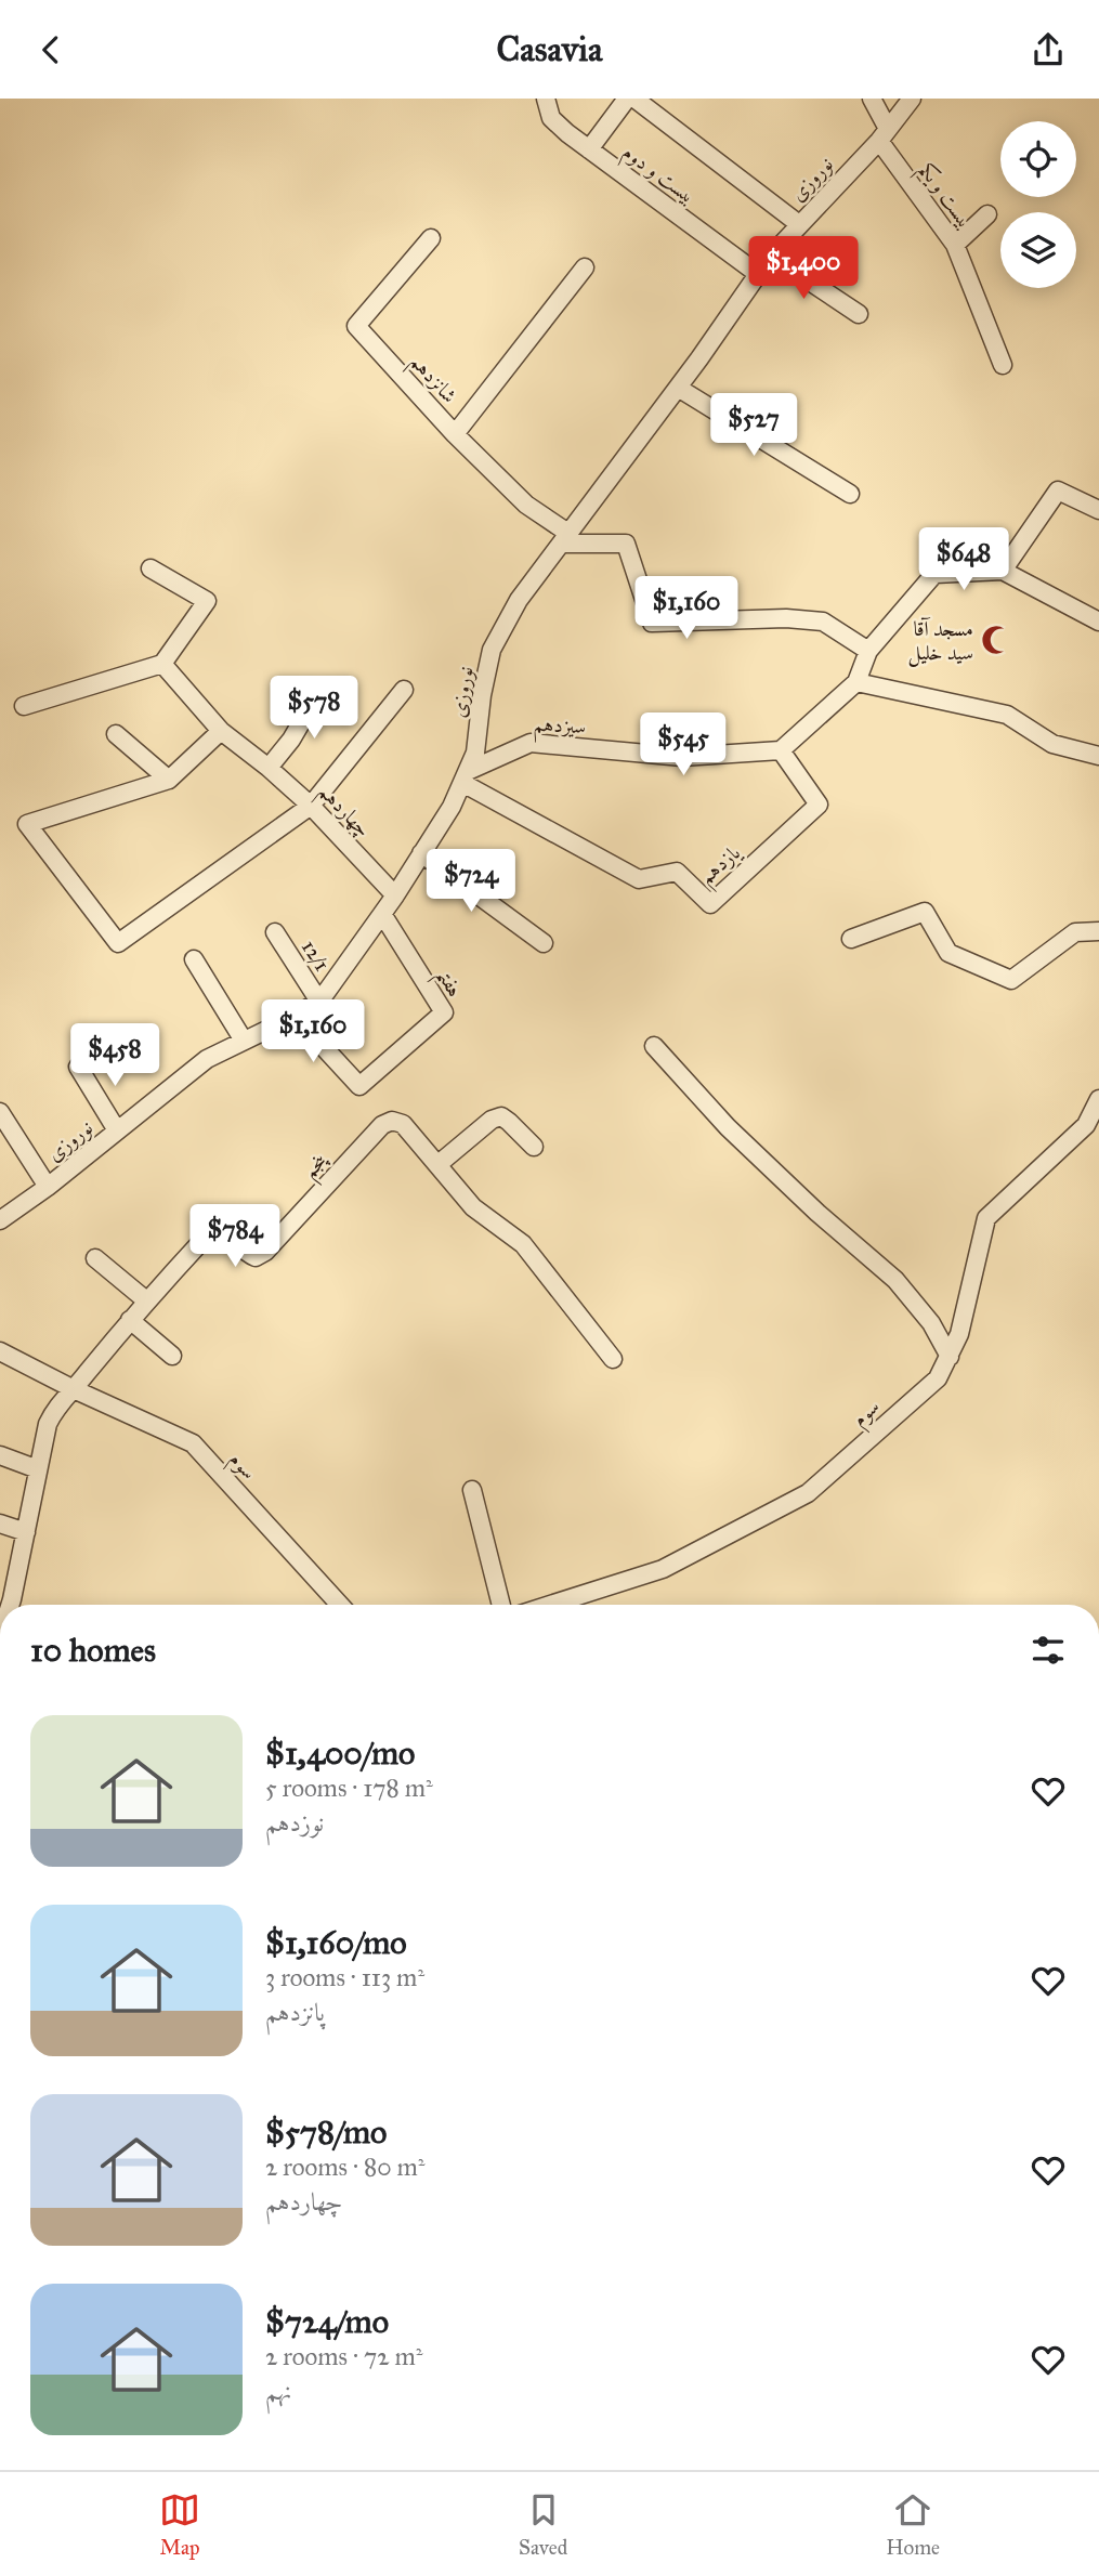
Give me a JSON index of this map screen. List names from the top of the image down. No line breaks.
{"streets":{"street":["بیست و دوم","نوروزی","بیست و یکم","شانزدهم","سیزدهم","چهاردهم","یازدهم","12/1","هفتم","پنجم","سوم"]},"crossings":[["بیست و دوم","نوروزی"],["نوروزی","بیست و یکم"],["نوروزی","شانزدهم"],["نوروزی","سیزدهم"],["نوروزی","چهاردهم"],["نوروزی","یازدهم"],["نوروزی","12/1"],["نوروزی","هفتم"],["سیزدهم","یازدهم"],["پنجم","سوم"]],"places":{"mosque":["مسجد آقا سید خلیل"]},"page":{"header":"Casavia","price":["$1,400","$527","$648","$1,160","$578","$545","$724","$1,160","$458","$784"],"heading":"10 homes","list":[{"name":"$1,400/mo","note":"5 rooms · 178 m² · نوزدهم"},{"name":"$1,160/mo","note":"3 rooms · 113 m² · پانزدهم"},{"name":"$578/mo","note":"2 rooms · 80 m² · چهاردهم"},{"name":"$724/mo","note":"2 rooms · 72 m² · نهم"}],"tabs":["Map","Saved","Home"]}}
